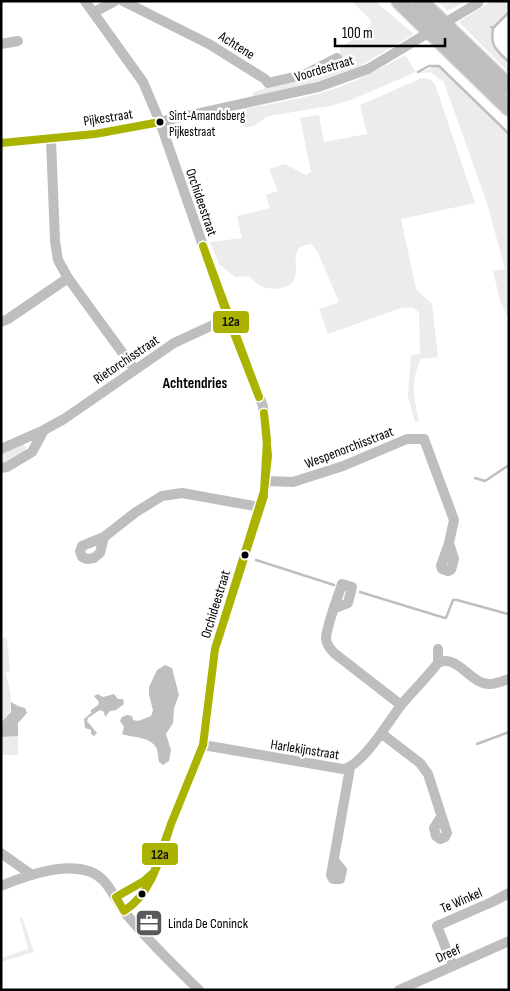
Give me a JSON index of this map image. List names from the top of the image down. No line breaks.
{"streets":{"street":["Achtene","Voordestraat","Pijkestraat","Orchideestraat","Rietorchisstraat","Wespenorchisstraat","Harlekijnstraat","Te Winkel","Dreef"]},"crossings":[["Voordestraat","Pijkestraat"],["Voordestraat","Orchideestraat"],["Pijkestraat","Orchideestraat"],["Orchideestraat","Rietorchisstraat"],["Orchideestraat","Wespenorchisstraat"],["Orchideestraat","Harlekijnstraat"],["Te Winkel","Dreef"]],"districts":["Achtendries"],"places":{"other":["Sint-Amandsberg Pijkestraat"],"office":["Linda De Coninck"]},"lines":["transit line 12a"],"scale_bar":"100 m"}
